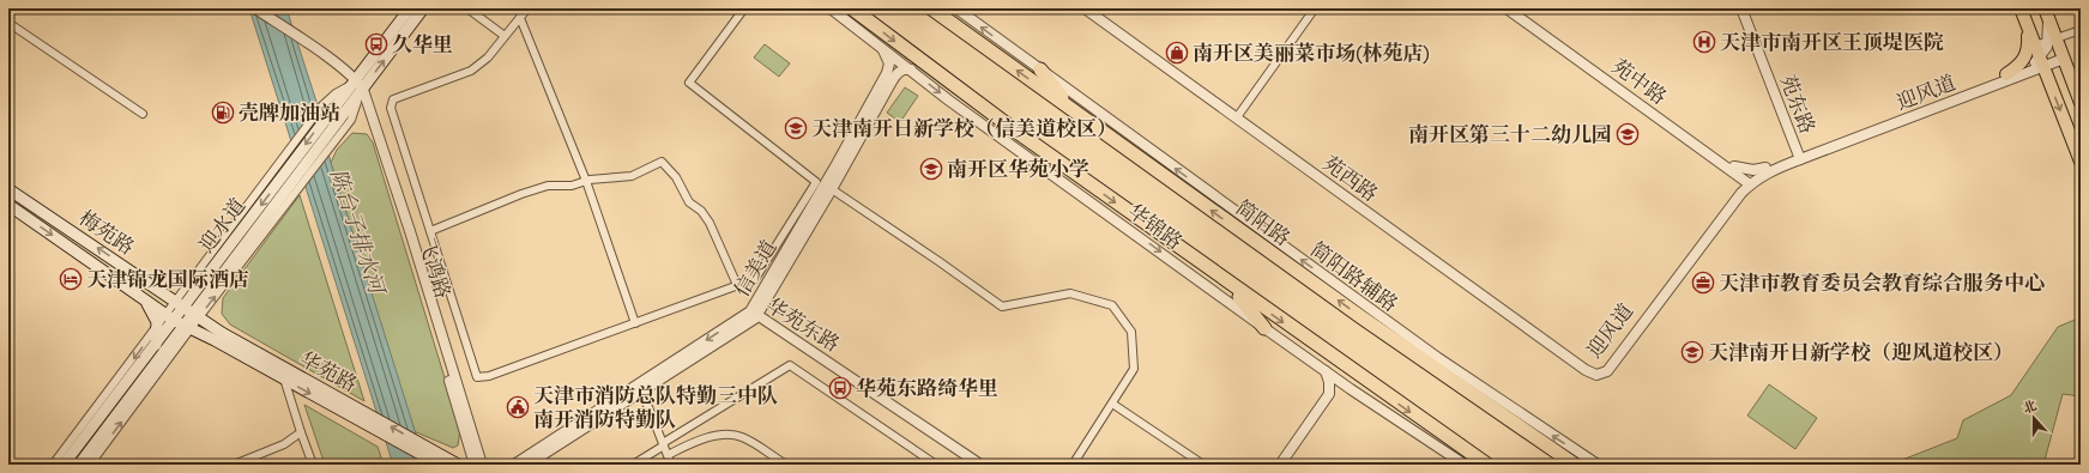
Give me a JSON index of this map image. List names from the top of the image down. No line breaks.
{"streets":{"highway":["简阳路"],"main road":["迎水道","梅苑路","华苑路"],"street":["苑中路","迎风道","苑东路","苑西路","华锦路","飞鸿路","信美道","简阳路辅路","华苑东路"]},"crossings":[["苑中路","迎风道"],["迎风道","苑东路"],["迎风道","苑西路"],["迎水道","梅苑路"],["迎水道","飞鸿路"],["迎水道","华苑路"],["华锦路","信美道"],["梅苑路","华苑路"],["信美道","华苑东路"]],"one_way":["华锦路","简阳路辅路"],"water":["陈台子排水河"],"places":{"hospital":["天津市南开区王顶堤医院"],"bus stop":["久华里","华苑东路绮华里"],"shop":["南开区美丽菜市场(林苑店)"],"fuel station":["壳牌加油站"],"school or university":["天津南开日新学校（信美道校区）","南开区第三十二幼儿园","南开区华苑小学","天津南开日新学校（迎风道校区）"],"hotel":["天津锦龙国际酒店"],"office":["天津市教育委员会教育综合服务中心"],"public building":["天津市消防总队特勤三中队 南开消防特勤队"]},"north":"top"}
